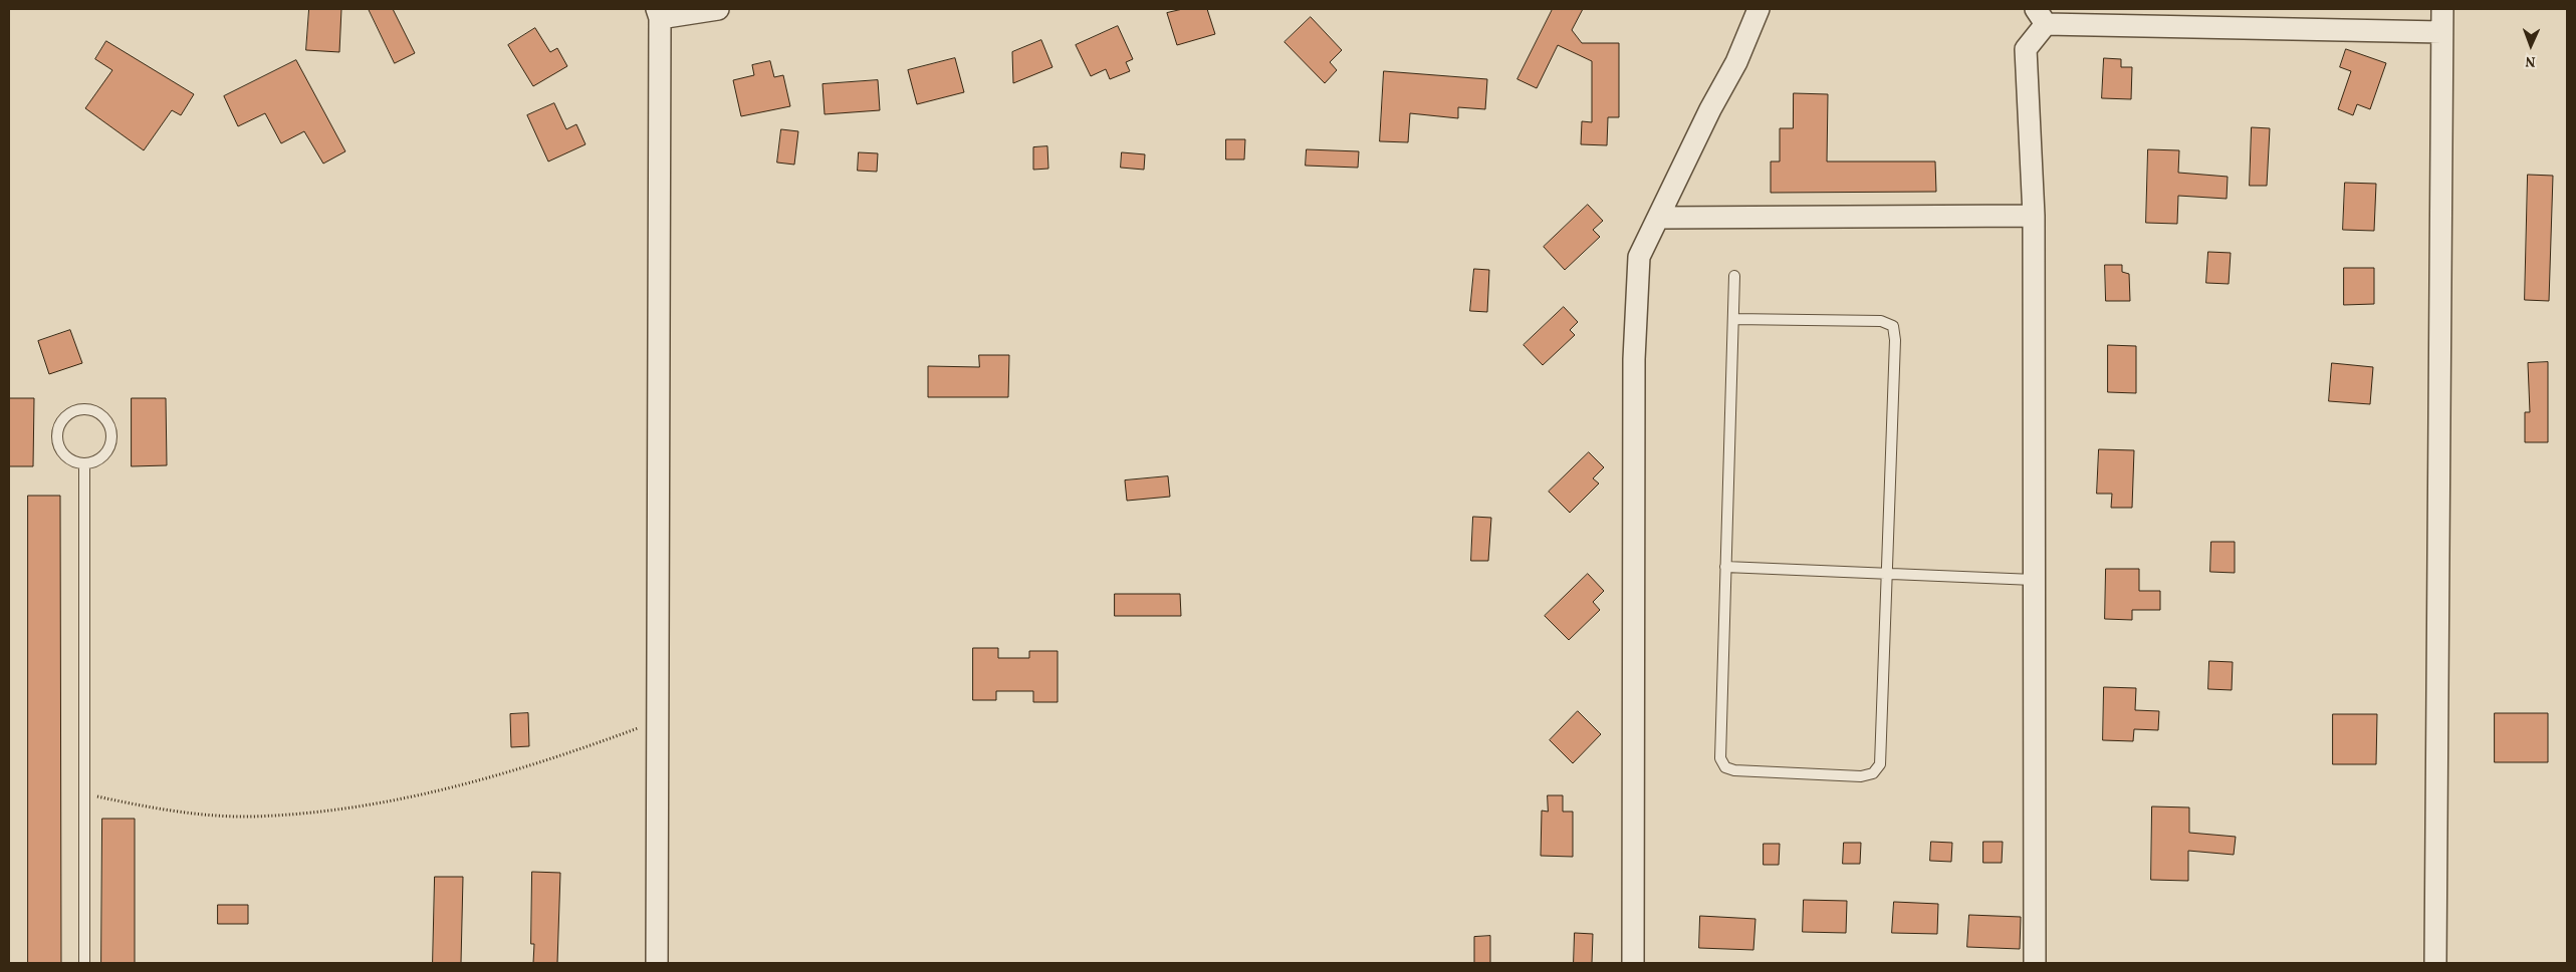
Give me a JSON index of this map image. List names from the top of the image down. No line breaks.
{"north":"bottom"}
